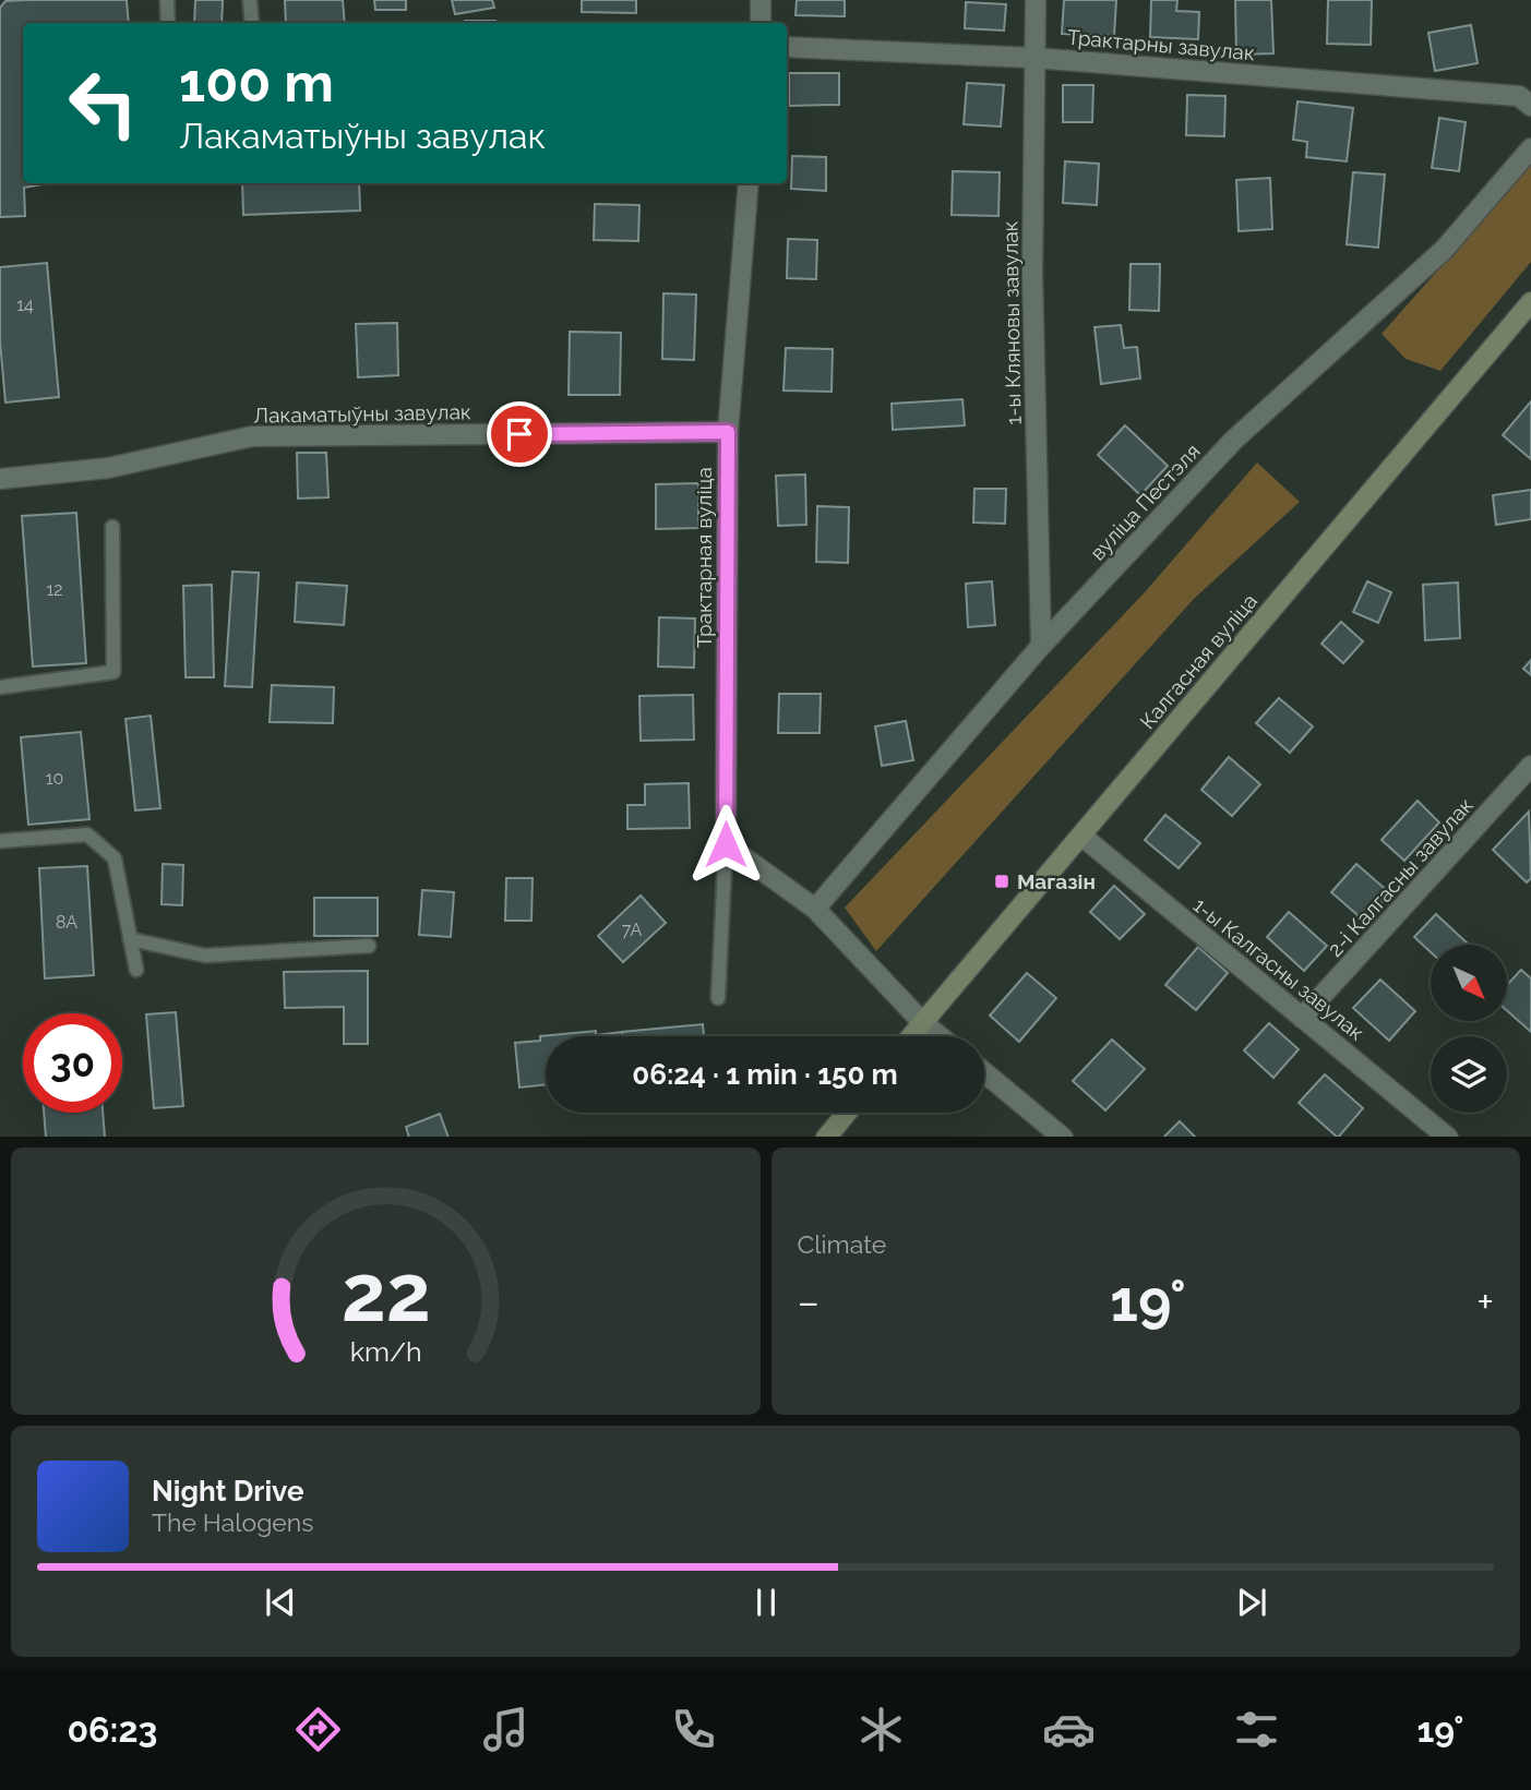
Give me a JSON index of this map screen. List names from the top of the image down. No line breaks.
{"streets":{"street":["Трактарны завулак","1-ы Кляновы завулак","Лакаматыўны завулак","вуліца Пестэля","Трактарная вуліца","Калгасная вуліца","2-і Калгасны завулак","1-ы Калгасны завулак"]},"crossings":[["Трактарны завулак","1-ы Кляновы завулак"],["1-ы Кляновы завулак","вуліца Пестэля"],["Лакаматыўны завулак","Трактарная вуліца"],["Калгасная вуліца","1-ы Калгасны завулак"],["2-і Калгасны завулак","1-ы Калгасны завулак"]],"places":{"transit":["Магазін"]},"house_numbers":["14","12","10","8А","7А"],"north":"bottom right","page":{"turn":["100 m","Лакаматыўны завулак"],"limit":"30","trip":"06:24 · 1 min · 150 m","tile":"Climate","heat":["−","19°","+"],"song":["Night Drive","The Halogens"],"tabs":["06:23","19°"],"gauge":["22","km/h"]}}
